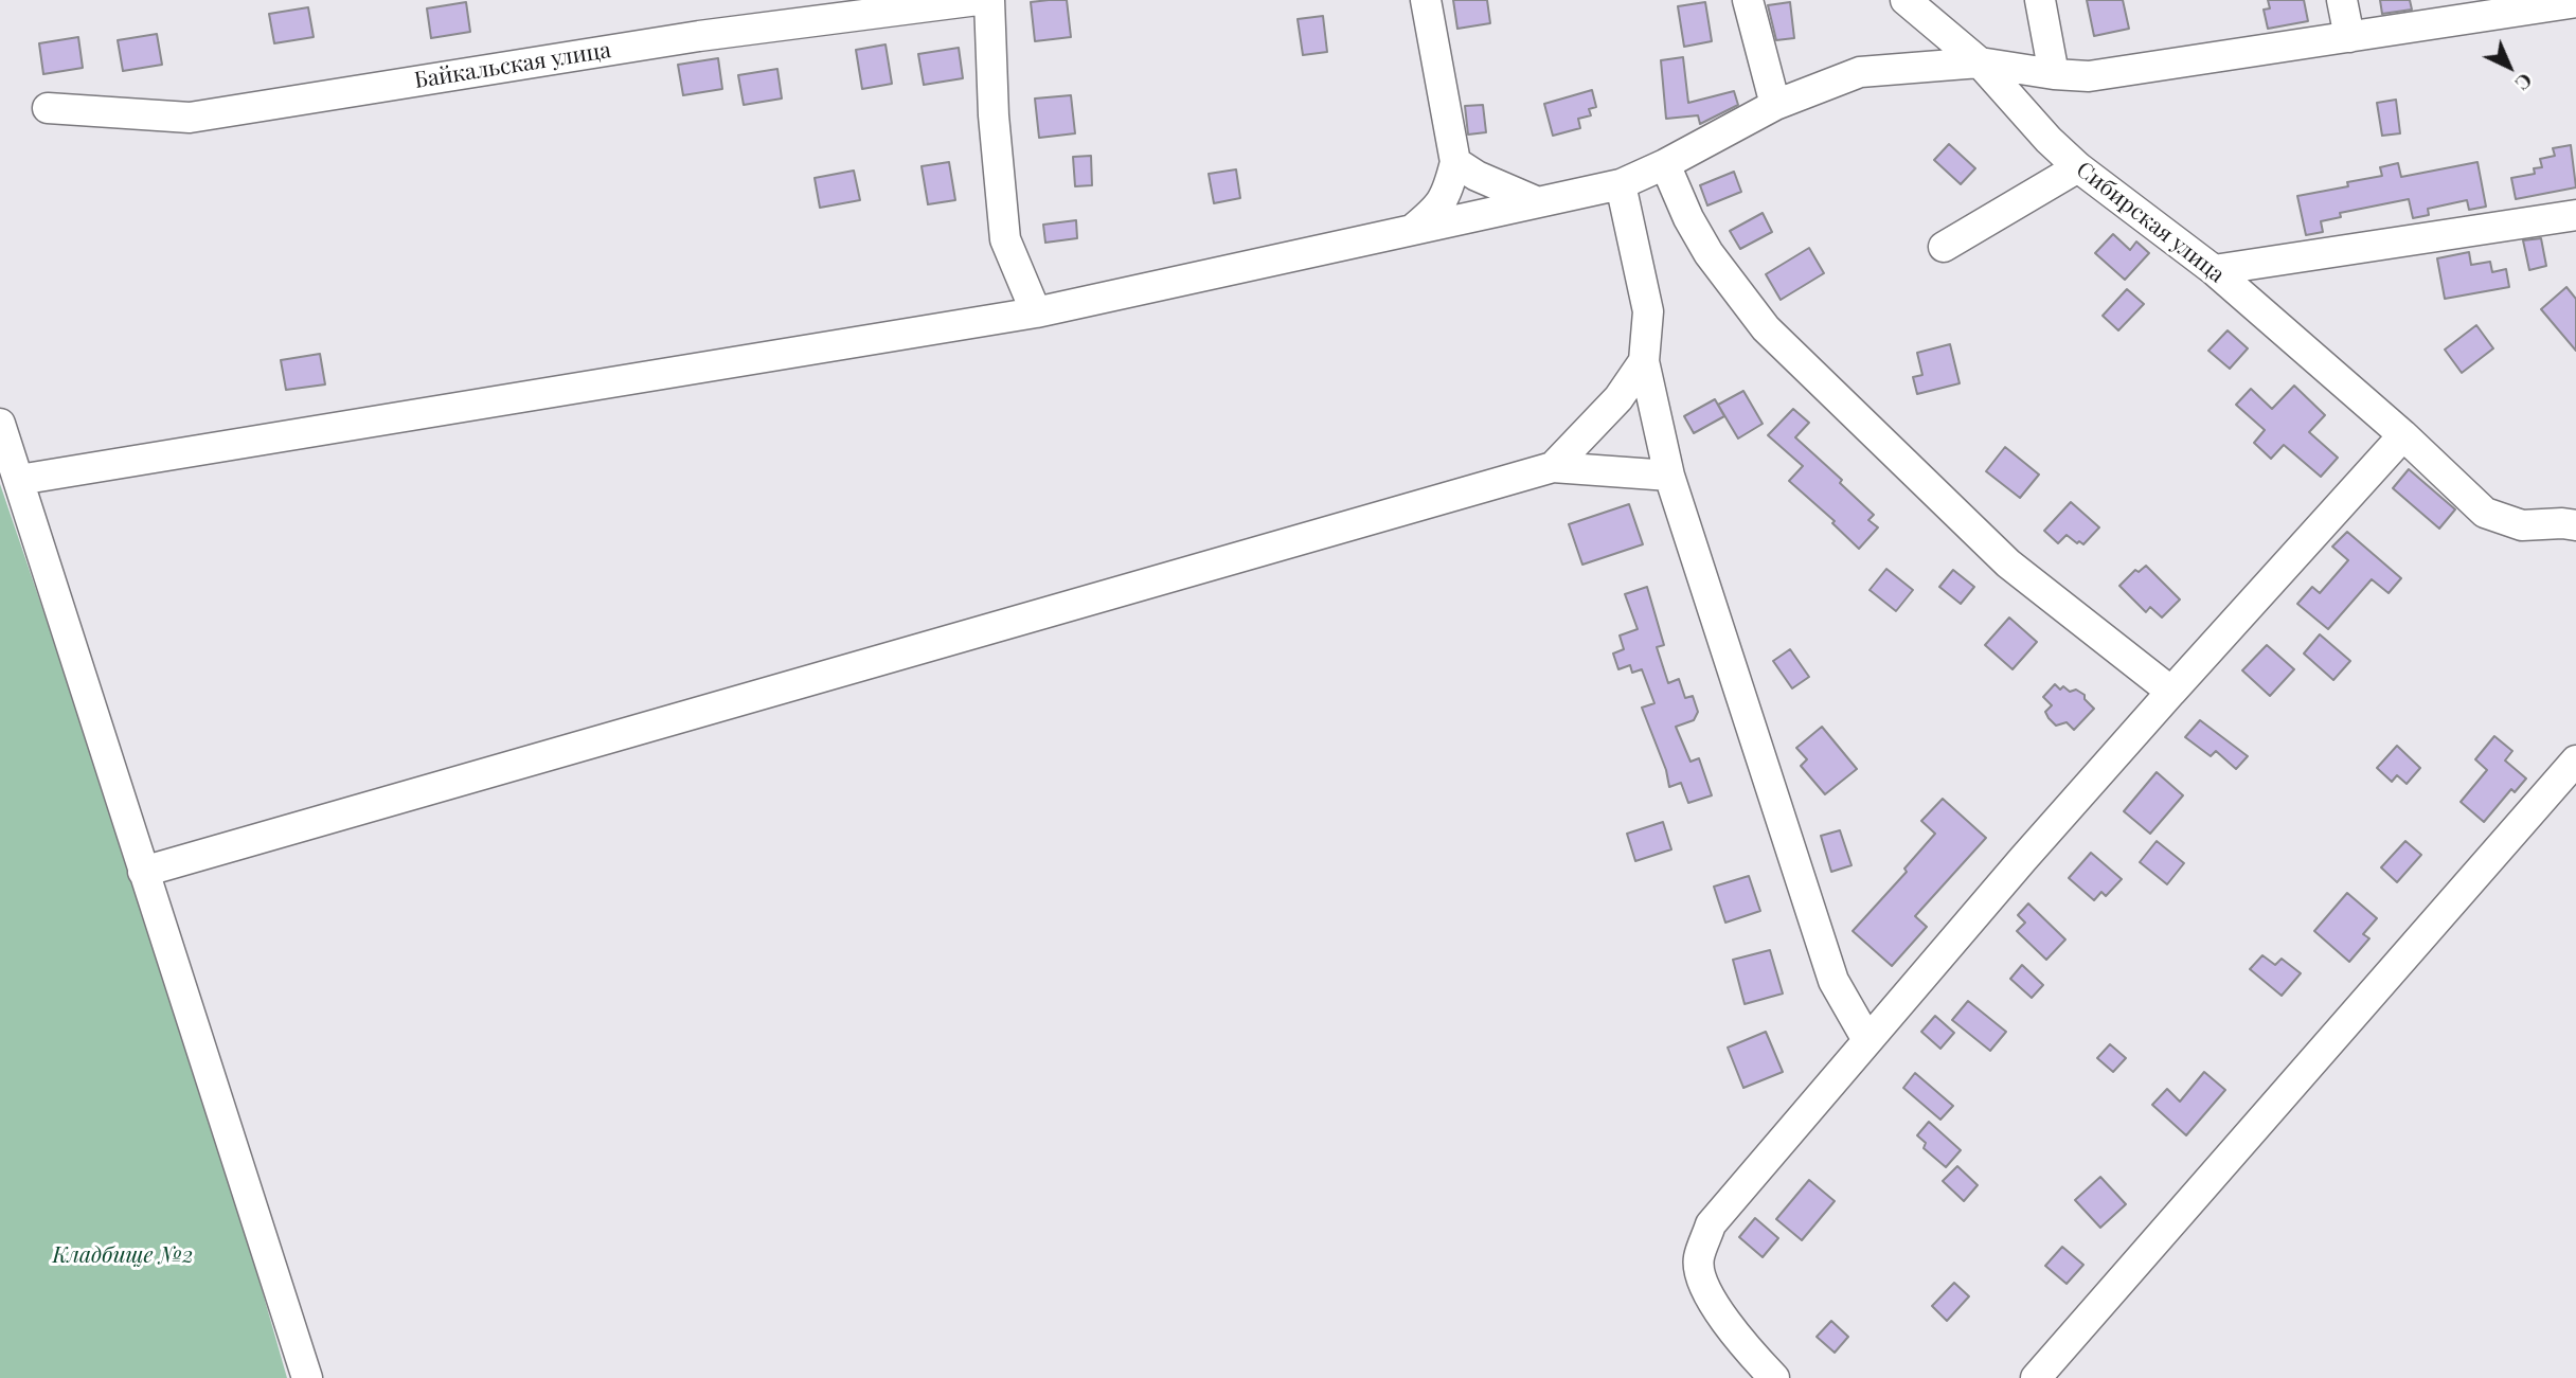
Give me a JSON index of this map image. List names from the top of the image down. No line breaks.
{"streets":{"street":["Байкальская улица","Сибирская улица"]},"parks":["Кладбище №2"],"north":"bottom right"}
